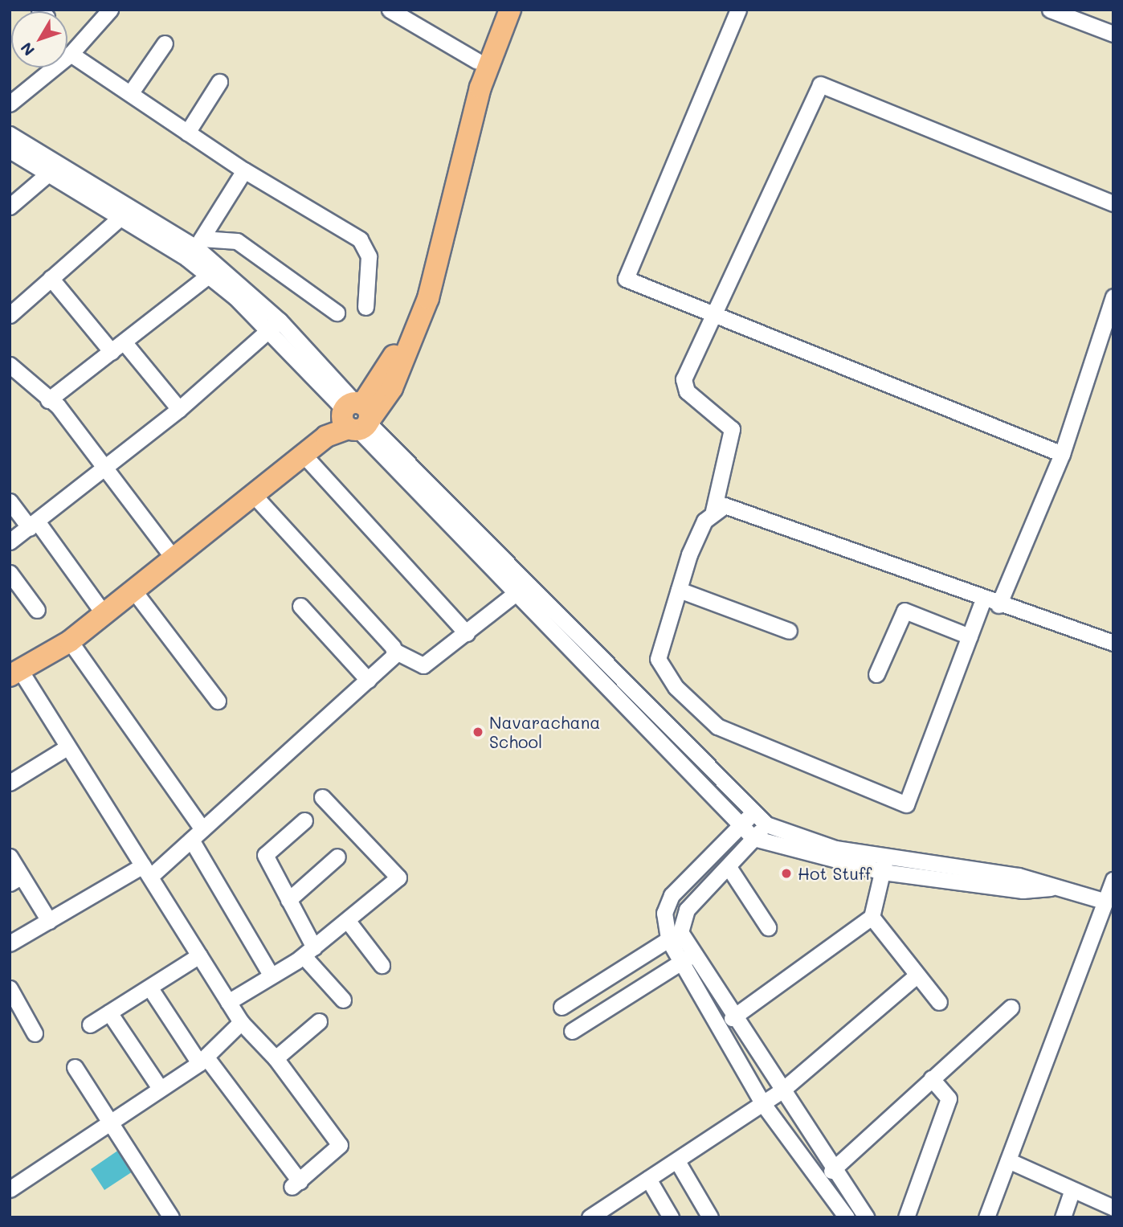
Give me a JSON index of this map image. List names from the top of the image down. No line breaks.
{"places":["Navarachana School","Hot Stuff"],"north":"bottom left"}
